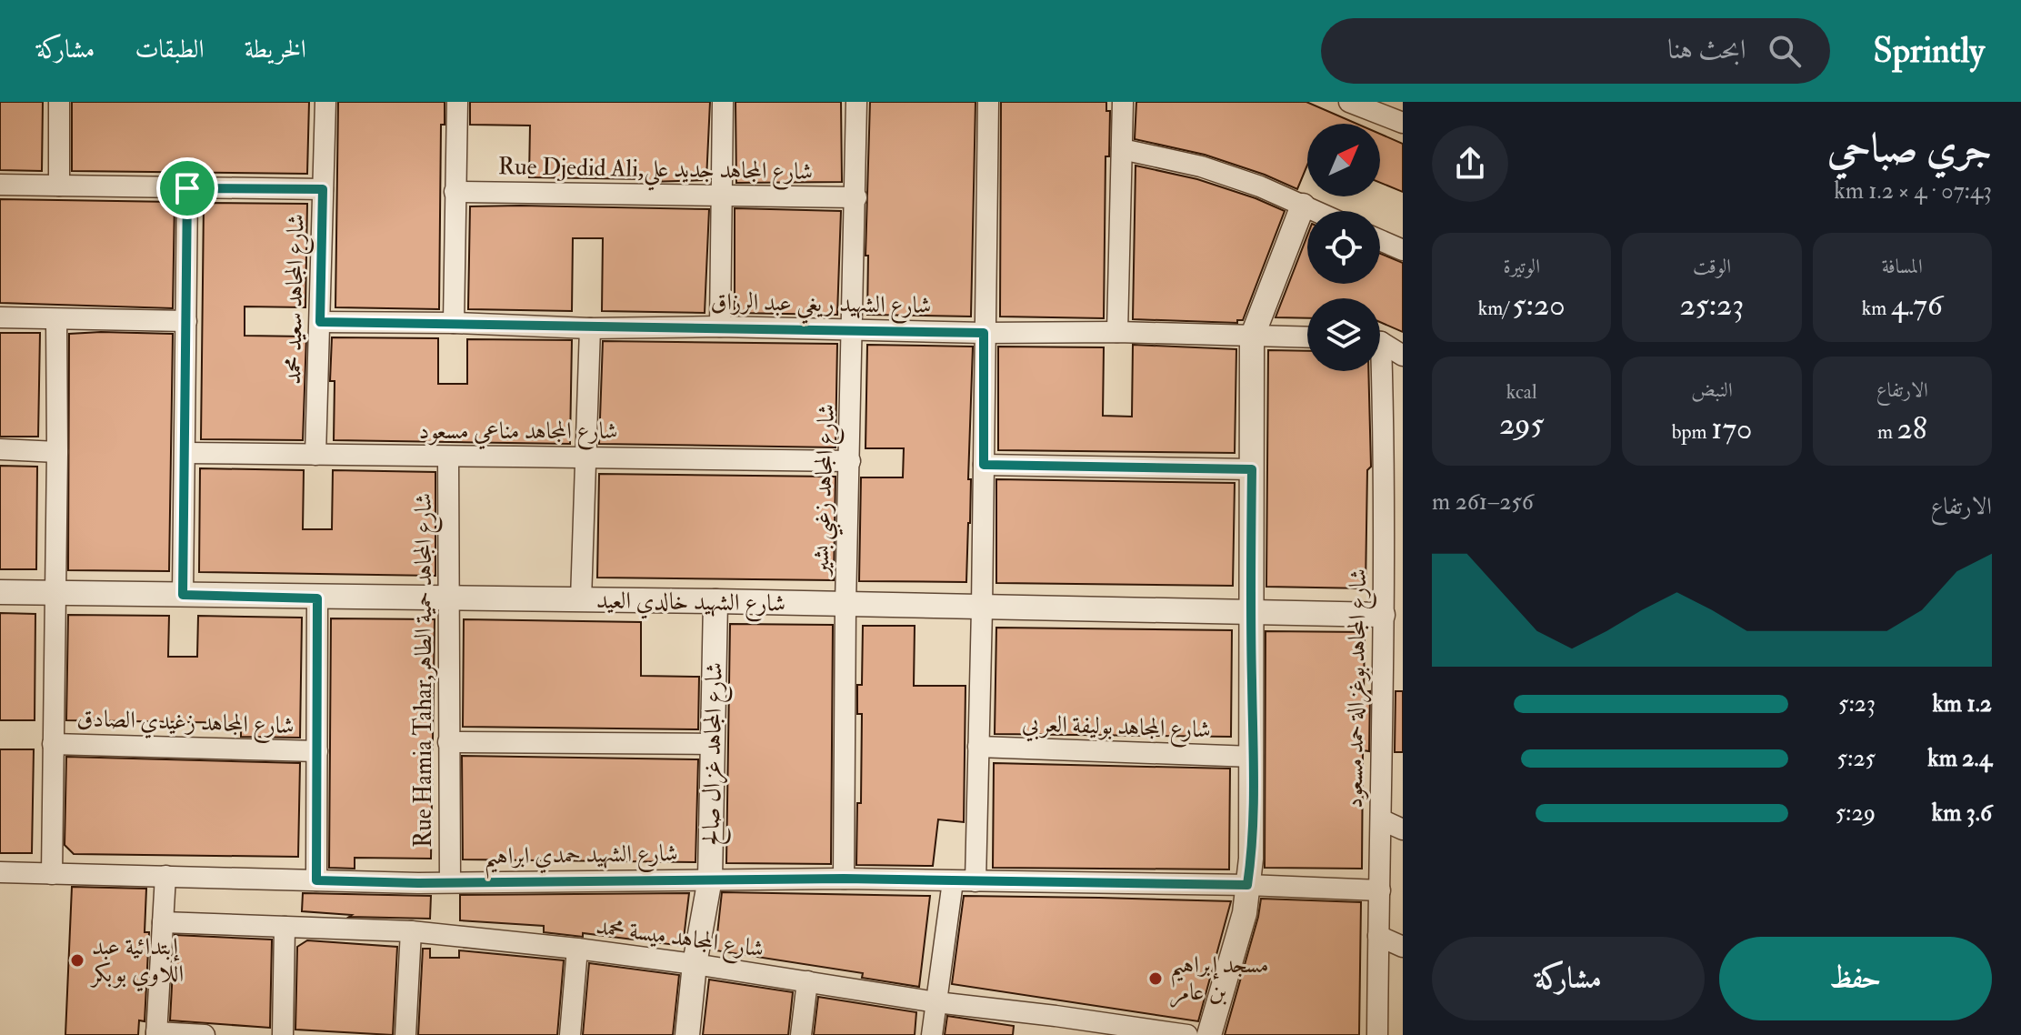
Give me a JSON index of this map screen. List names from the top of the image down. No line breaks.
{"streets":{"street":["Rue Djedid Ali,شارع المجاهد جديد علي","شارع المجاهد سعيد محمد","شارع الشهيد ريغي عبد الرزاق","شارع المجاهد مناعي مسعود","شارع المجاهد زغبي بشير","شارع الشهيد خالدي العيد","Rue Hamia Tahar,شارع المجاهد حمية الطاهر","شارع المجاهد بوغزالة حمد مسعود","شارع المجاهد زغيدي الصادق","شارع المجاهد بوليفة العربي","شارع المجاهد غزال صالح","شارع الشهيد حمدي ابراهيم","شارع المجاهد ميسة محمد"]},"crossings":[["Rue Djedid Ali,شارع المجاهد جديد علي","شارع المجاهد زغبي بشير"],["شارع المجاهد سعيد محمد","شارع الشهيد ريغي عبد الرزاق"],["شارع المجاهد سعيد محمد","شارع المجاهد مناعي مسعود"],["شارع الشهيد ريغي عبد الرزاق","شارع المجاهد زغبي بشير"],["شارع المجاهد مناعي مسعود","شارع المجاهد زغبي بشير"],["شارع المجاهد مناعي مسعود","Rue Hamia Tahar,شارع المجاهد حمية الطاهر"],["شارع المجاهد زغبي بشير","شارع الشهيد خالدي العيد"],["شارع المجاهد زغبي بشير","شارع الشهيد حمدي ابراهيم"],["شارع الشهيد خالدي العيد","Rue Hamia Tahar,شارع المجاهد حمية الطاهر"],["شارع الشهيد خالدي العيد","شارع المجاهد بوغزالة حمد مسعود"],["شارع الشهيد خالدي العيد","شارع المجاهد غزال صالح"],["Rue Hamia Tahar,شارع المجاهد حمية الطاهر","شارع الشهيد حمدي ابراهيم"],["شارع المجاهد بوغزالة حمد مسعود","شارع الشهيد حمدي ابراهيم"],["شارع المجاهد غزال صالح","شارع الشهيد حمدي ابراهيم"],["شارع المجاهد غزال صالح","شارع المجاهد ميسة محمد"]],"places":["إبتدائية عبد اللاوي بوبكر","مسجد إبراهيم بن عامر"],"north":"top right","page":{"header":"Sprintly","search":"ابحث هنا","nav":["الخريطة","الطبقات","مشاركة"],"heading":["جري صباحي","07:43 · 4 × 1.2 km"],"stats":[["المسافة","4.76 km"],["الوقت","25:23"],["الوتيرة","5:20 /km"],["الارتفاع","28 m"],["النبض","170 bpm"],["kcal","295"]],"chart":["الارتفاع","256–261 m"],"list":[{"name":"1.2 km","note":"5:23"},{"name":"2.4 km","note":"5:25"},{"name":"3.6 km","note":"5:29"}],"buttons":["حفظ","مشاركة"]}}
